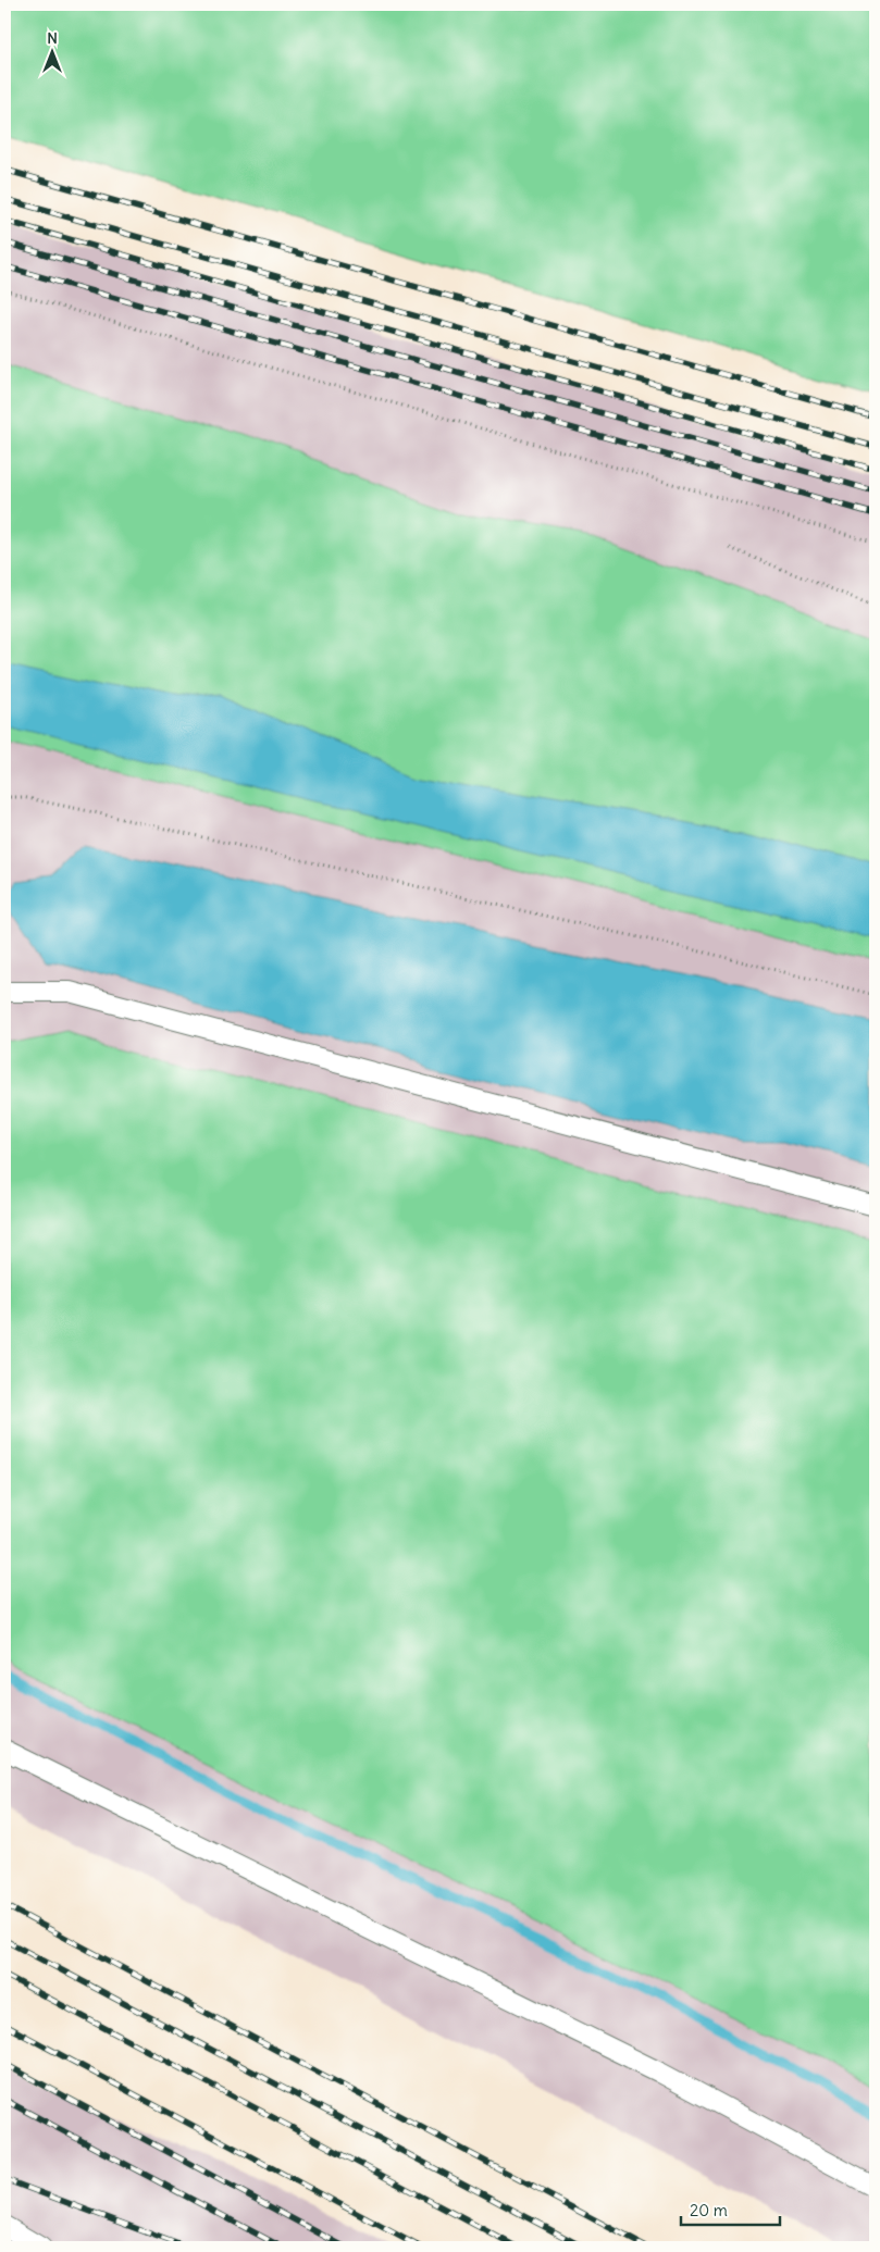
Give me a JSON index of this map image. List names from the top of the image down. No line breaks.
{"scale_bar":"20 m","north":"top"}
